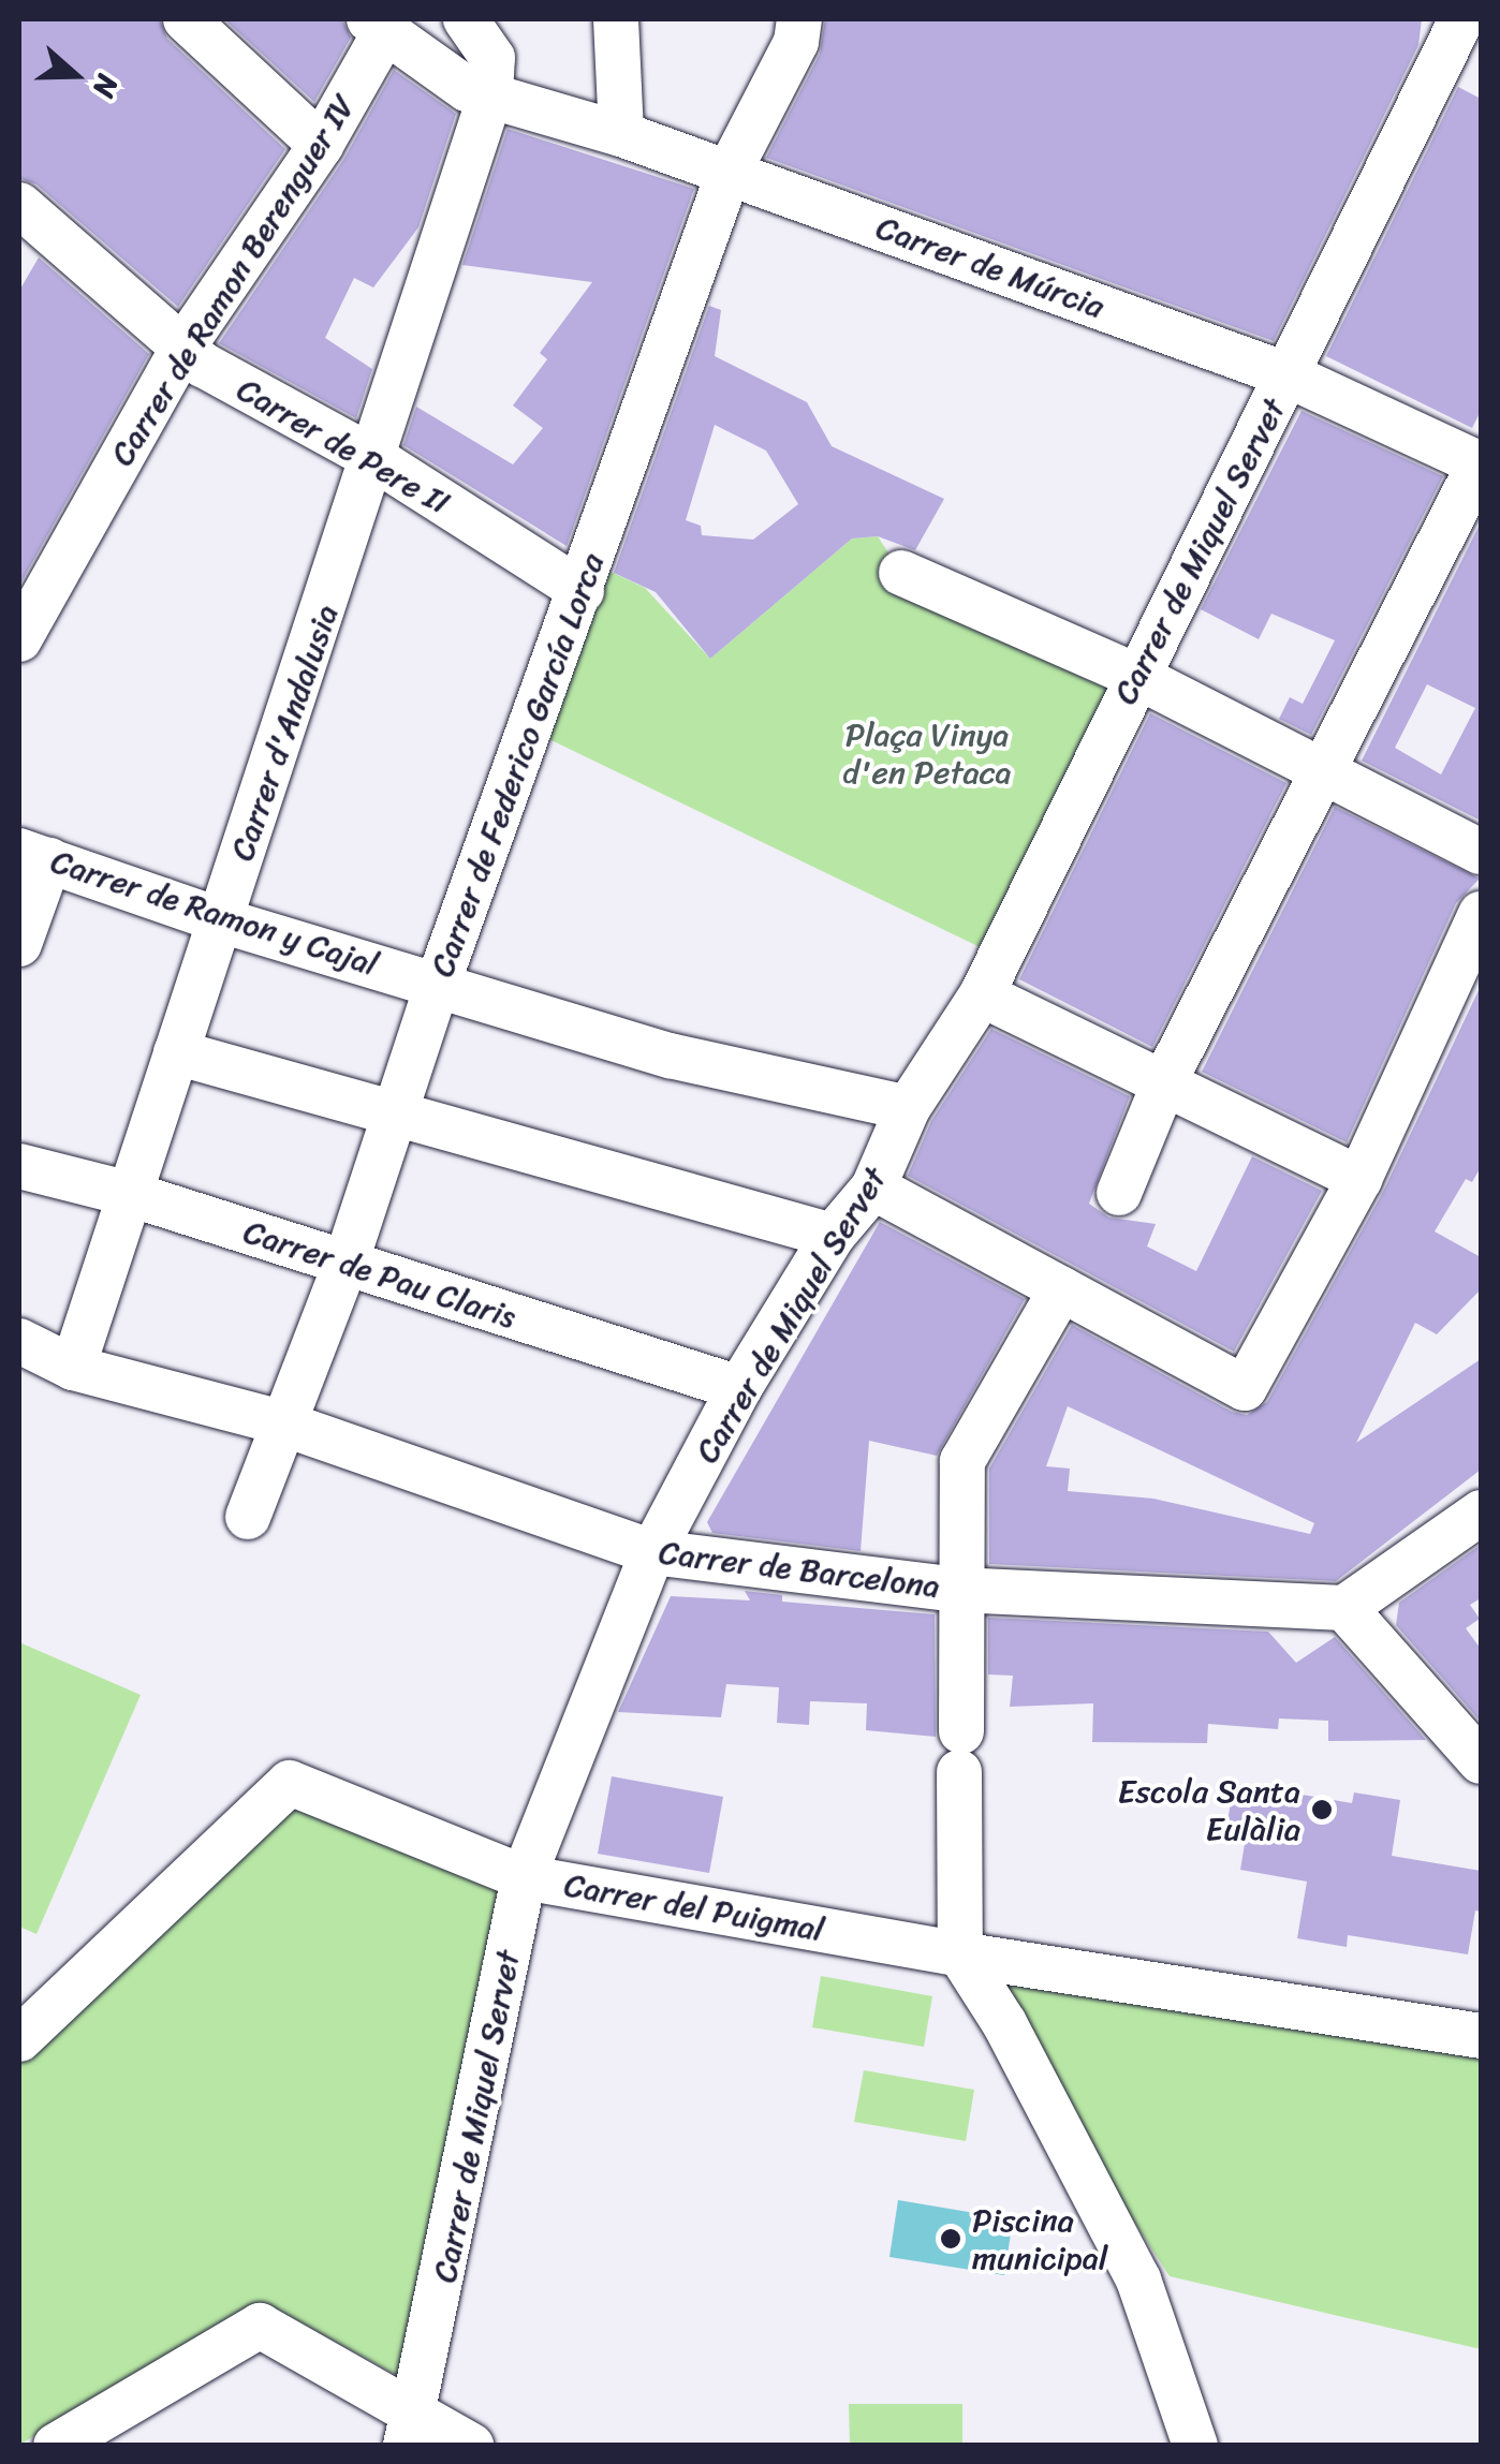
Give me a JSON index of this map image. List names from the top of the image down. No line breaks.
{"streets":{"street":["Carrer de Múrcia","Carrer de Ramon Berenguer IV","Carrer de Pere II","Carrer de Miquel Servet","Carrer d'Andalusia","Carrer de Federico García Lorca","Carrer de Ramon y Cajal","Carrer de Pau Claris","Carrer de Barcelona","Carrer del Puigmal"]},"crossings":[["Carrer de Múrcia","Carrer de Ramon Berenguer IV"],["Carrer de Múrcia","Carrer de Miquel Servet"],["Carrer de Múrcia","Carrer d'Andalusia"],["Carrer de Múrcia","Carrer de Federico García Lorca"],["Carrer de Ramon Berenguer IV","Carrer de Pere II"],["Carrer de Pere II","Carrer d'Andalusia"],["Carrer de Pere II","Carrer de Federico García Lorca"],["Carrer de Miquel Servet","Carrer de Ramon y Cajal"],["Carrer de Miquel Servet","Carrer de Pau Claris"],["Carrer de Miquel Servet","Carrer de Barcelona"],["Carrer de Miquel Servet","Carrer del Puigmal"],["Carrer d'Andalusia","Carrer de Ramon y Cajal"],["Carrer d'Andalusia","Carrer de Pau Claris"],["Carrer d'Andalusia","Carrer de Barcelona"],["Carrer de Federico García Lorca","Carrer de Ramon y Cajal"],["Carrer de Federico García Lorca","Carrer de Pau Claris"],["Carrer de Federico García Lorca","Carrer de Barcelona"]],"parks":["Plaça Vinya d'en Petaca"],"places":["Escola Santa Eulàlia","Piscina municipal"],"north":"right"}
